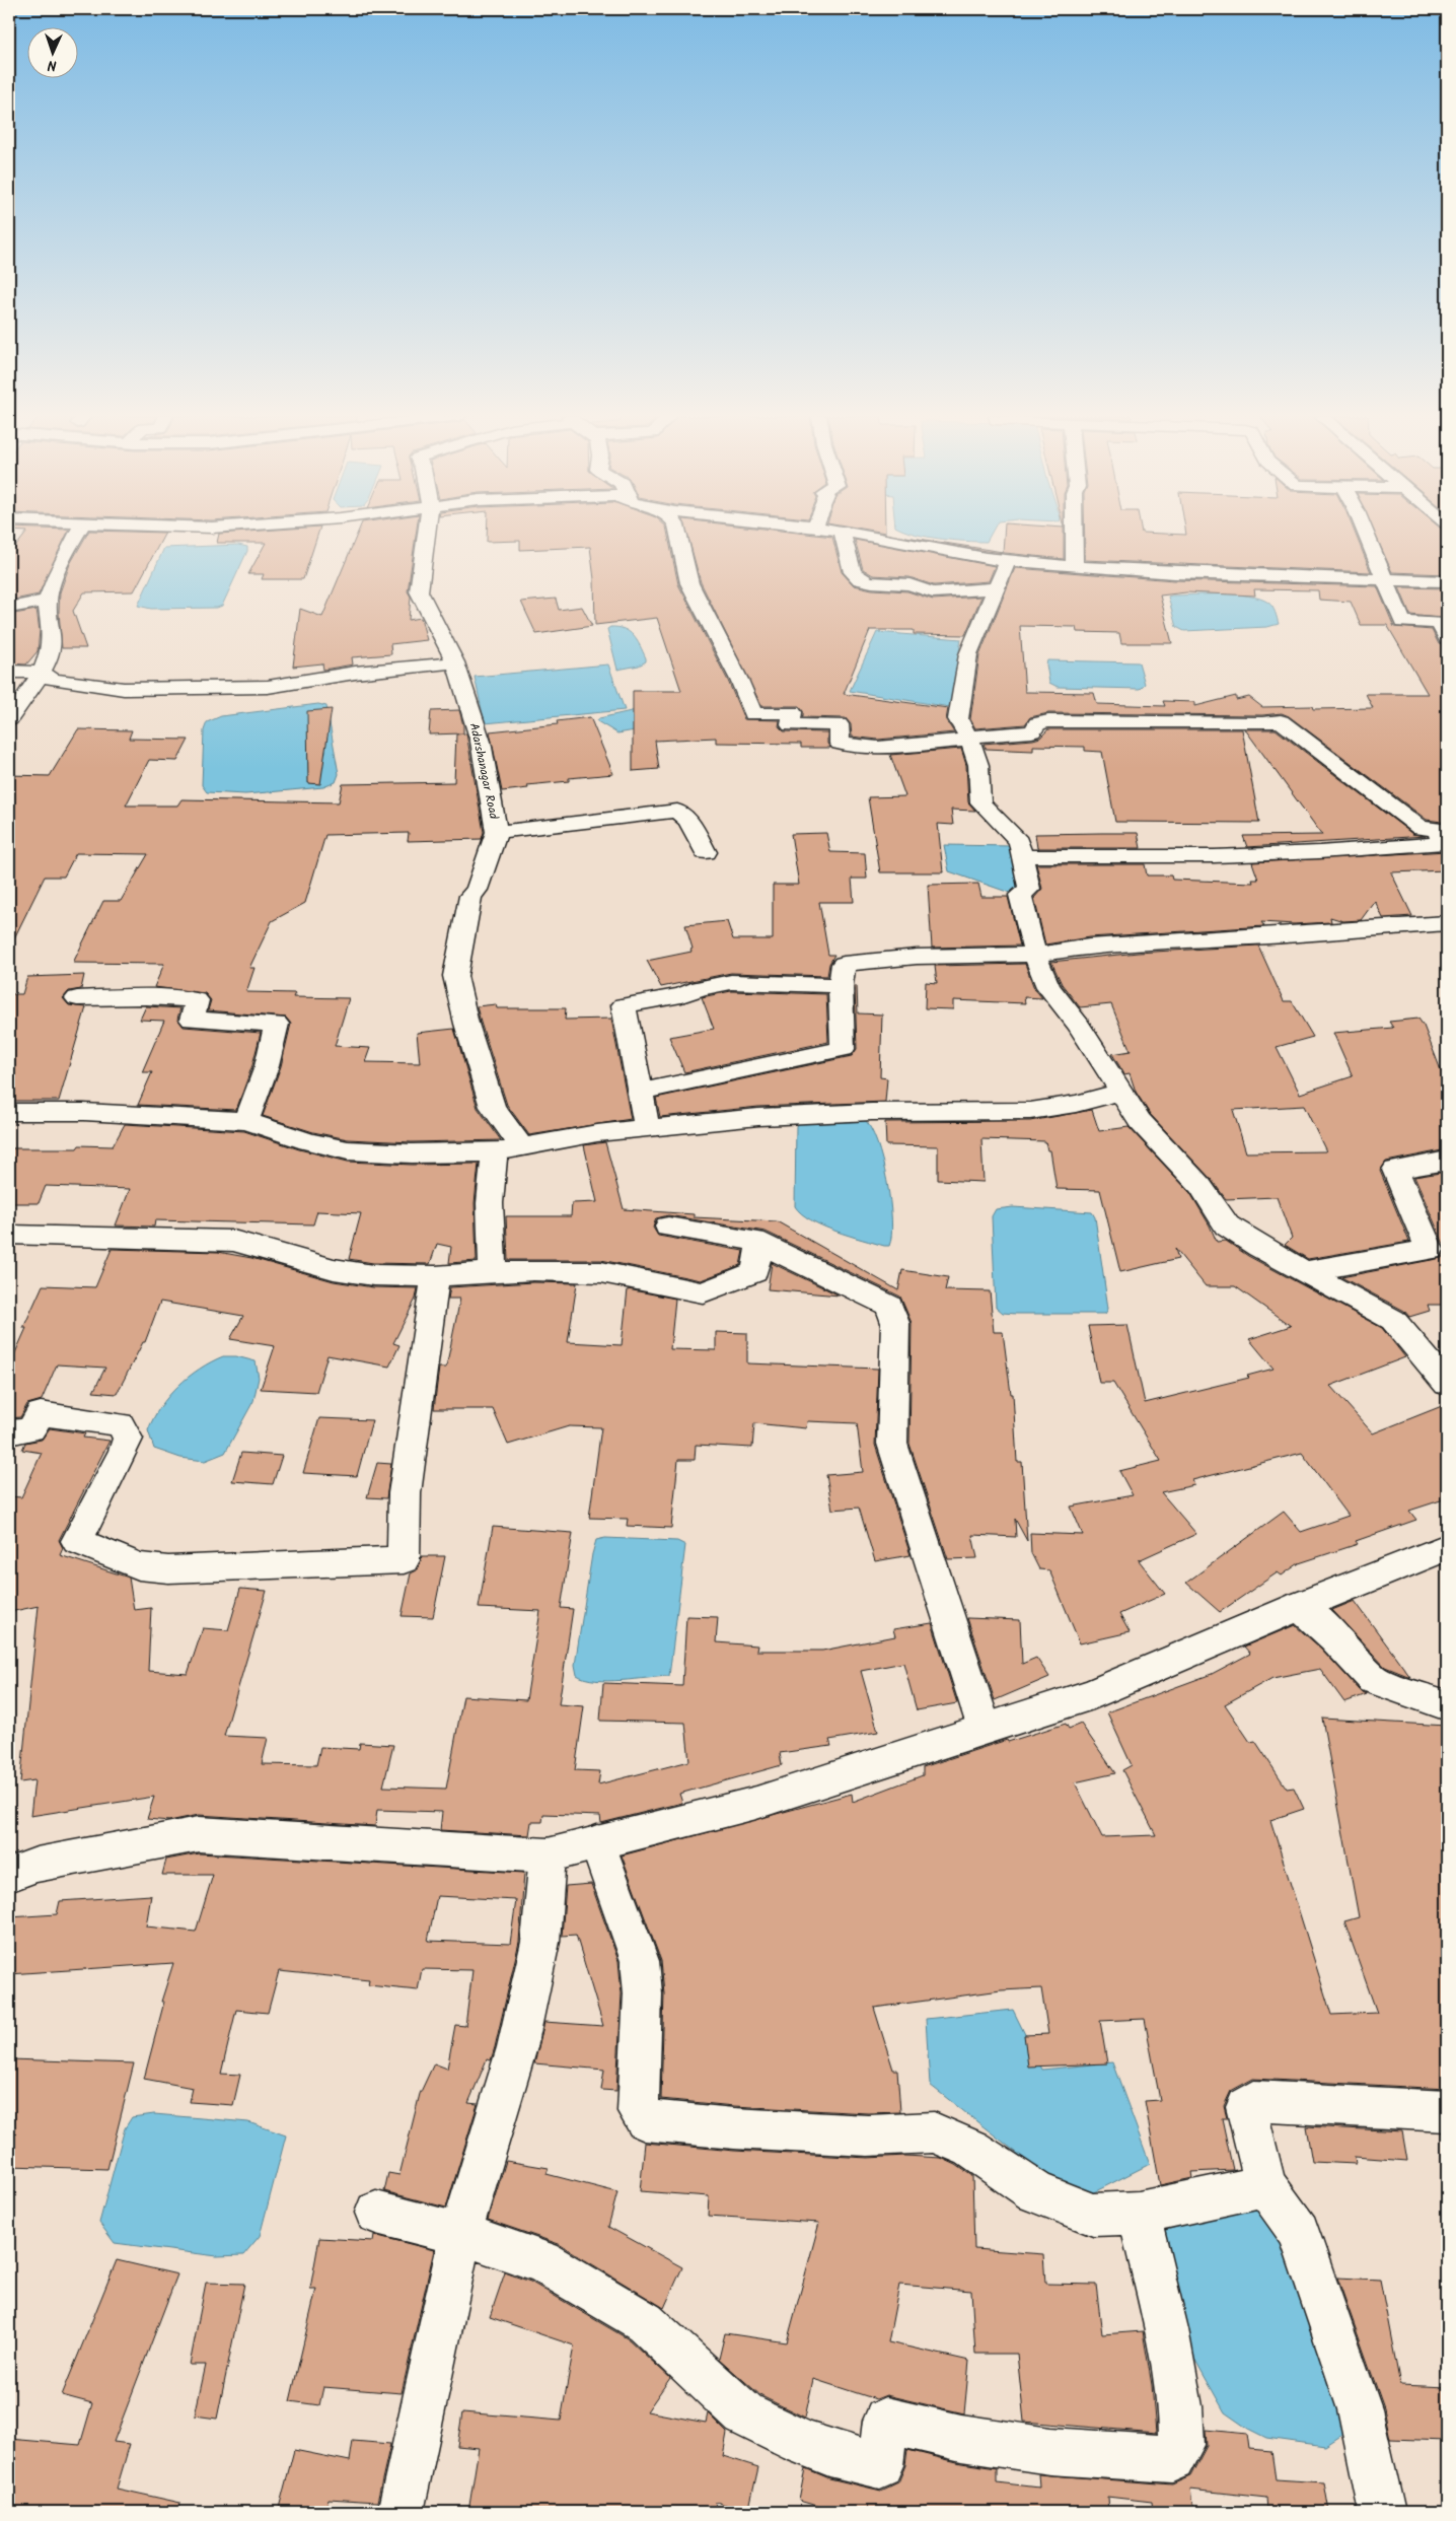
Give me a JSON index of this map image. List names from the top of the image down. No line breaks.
{"streets":{"street":["Adarshanagar Road"]},"north":"bottom"}
